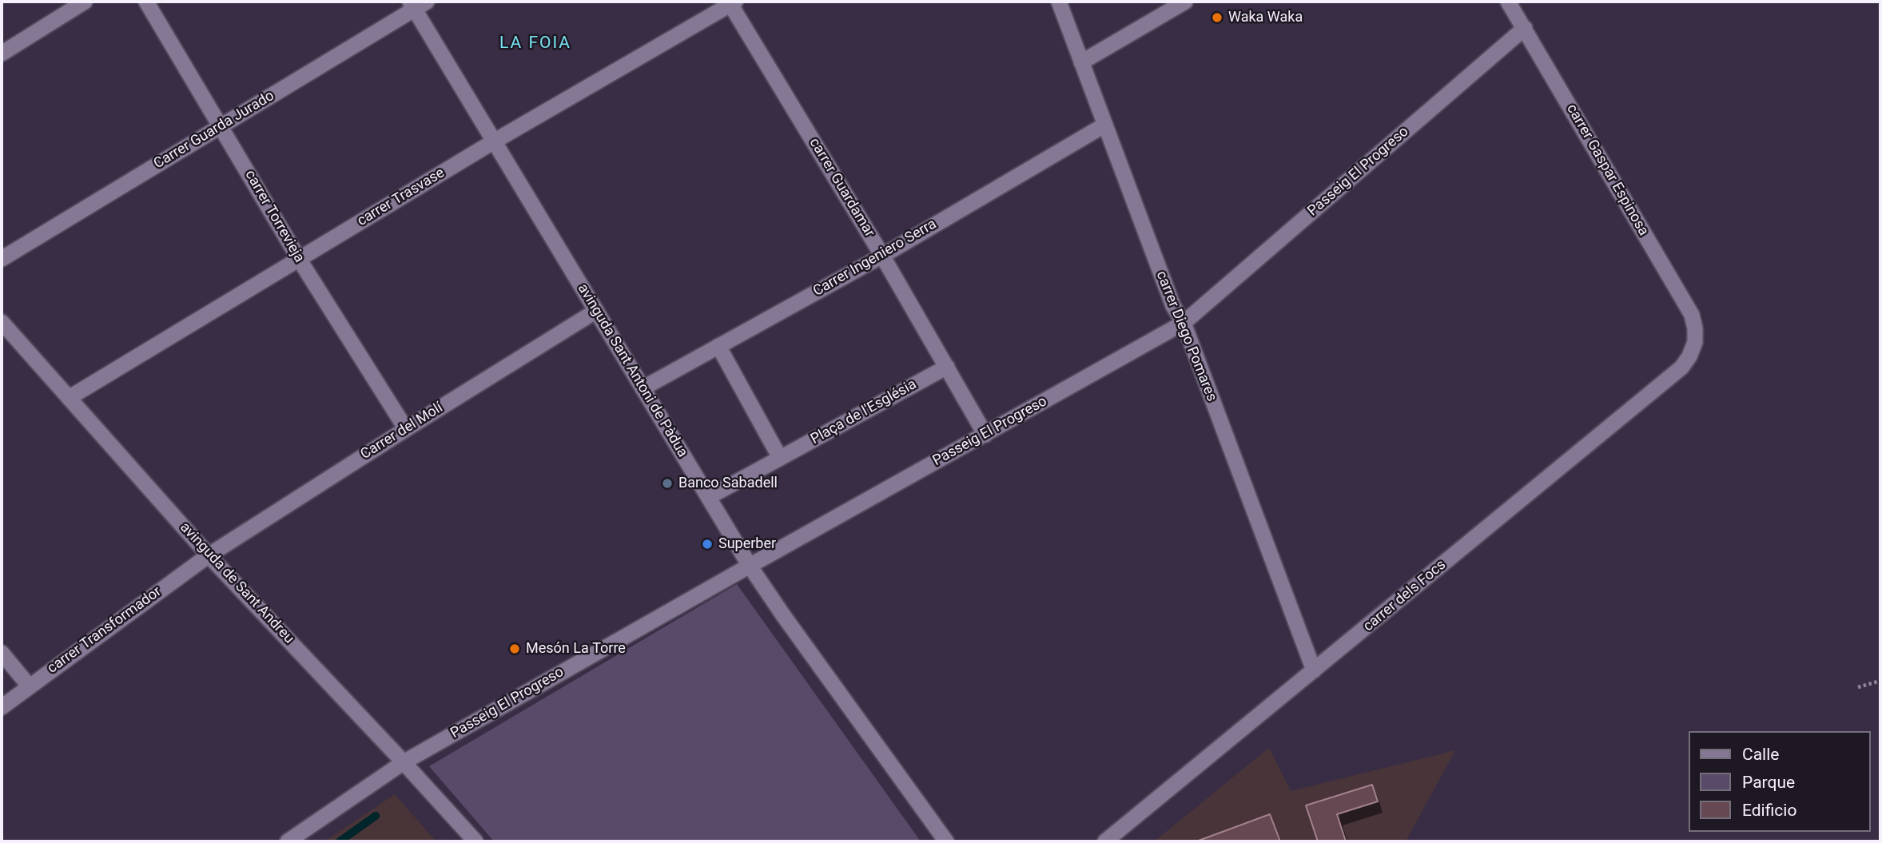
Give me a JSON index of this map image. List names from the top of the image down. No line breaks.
{"streets":{"street":["Carrer Guarda Jurado","carrer Gaspar Espinosa","Passeig El Progreso","carrer Guardamar","carrer Trasvase","carrer Torrevieja","Carrer Ingeniero Serra","carrer Diego Pomares","avinguda Sant Antoni de Pàdua","Plaça de l'Església","Carrer del Molí","avinguda de Sant Andreu","carrer dels Focs","carrer Transformador"]},"crossings":[["Carrer Guarda Jurado","carrer Torrevieja"],["Carrer Guarda Jurado","avinguda Sant Antoni de Pàdua"],["carrer Gaspar Espinosa","Passeig El Progreso"],["carrer Gaspar Espinosa","carrer dels Focs"],["Passeig El Progreso","carrer Guardamar"],["Passeig El Progreso","carrer Diego Pomares"],["Passeig El Progreso","avinguda Sant Antoni de Pàdua"],["Passeig El Progreso","avinguda de Sant Andreu"],["carrer Guardamar","carrer Trasvase"],["carrer Guardamar","Carrer Ingeniero Serra"],["carrer Guardamar","Plaça de l'Església"],["carrer Trasvase","carrer Torrevieja"],["carrer Trasvase","avinguda Sant Antoni de Pàdua"],["carrer Trasvase","avinguda de Sant Andreu"],["carrer Torrevieja","Carrer del Molí"],["Carrer Ingeniero Serra","carrer Diego Pomares"],["Carrer Ingeniero Serra","avinguda Sant Antoni de Pàdua"],["carrer Diego Pomares","carrer dels Focs"],["avinguda Sant Antoni de Pàdua","Plaça de l'Església"],["avinguda Sant Antoni de Pàdua","Carrer del Molí"],["Carrer del Molí","avinguda de Sant Andreu"],["Carrer del Molí","carrer Transformador"],["avinguda de Sant Andreu","carrer Transformador"]],"districts":["LA FOIA"],"places":["Waka Waka","Banco Sabadell","Superber","Mesón La Torre"],"legend":["Calle","Parque","Edificio"]}
